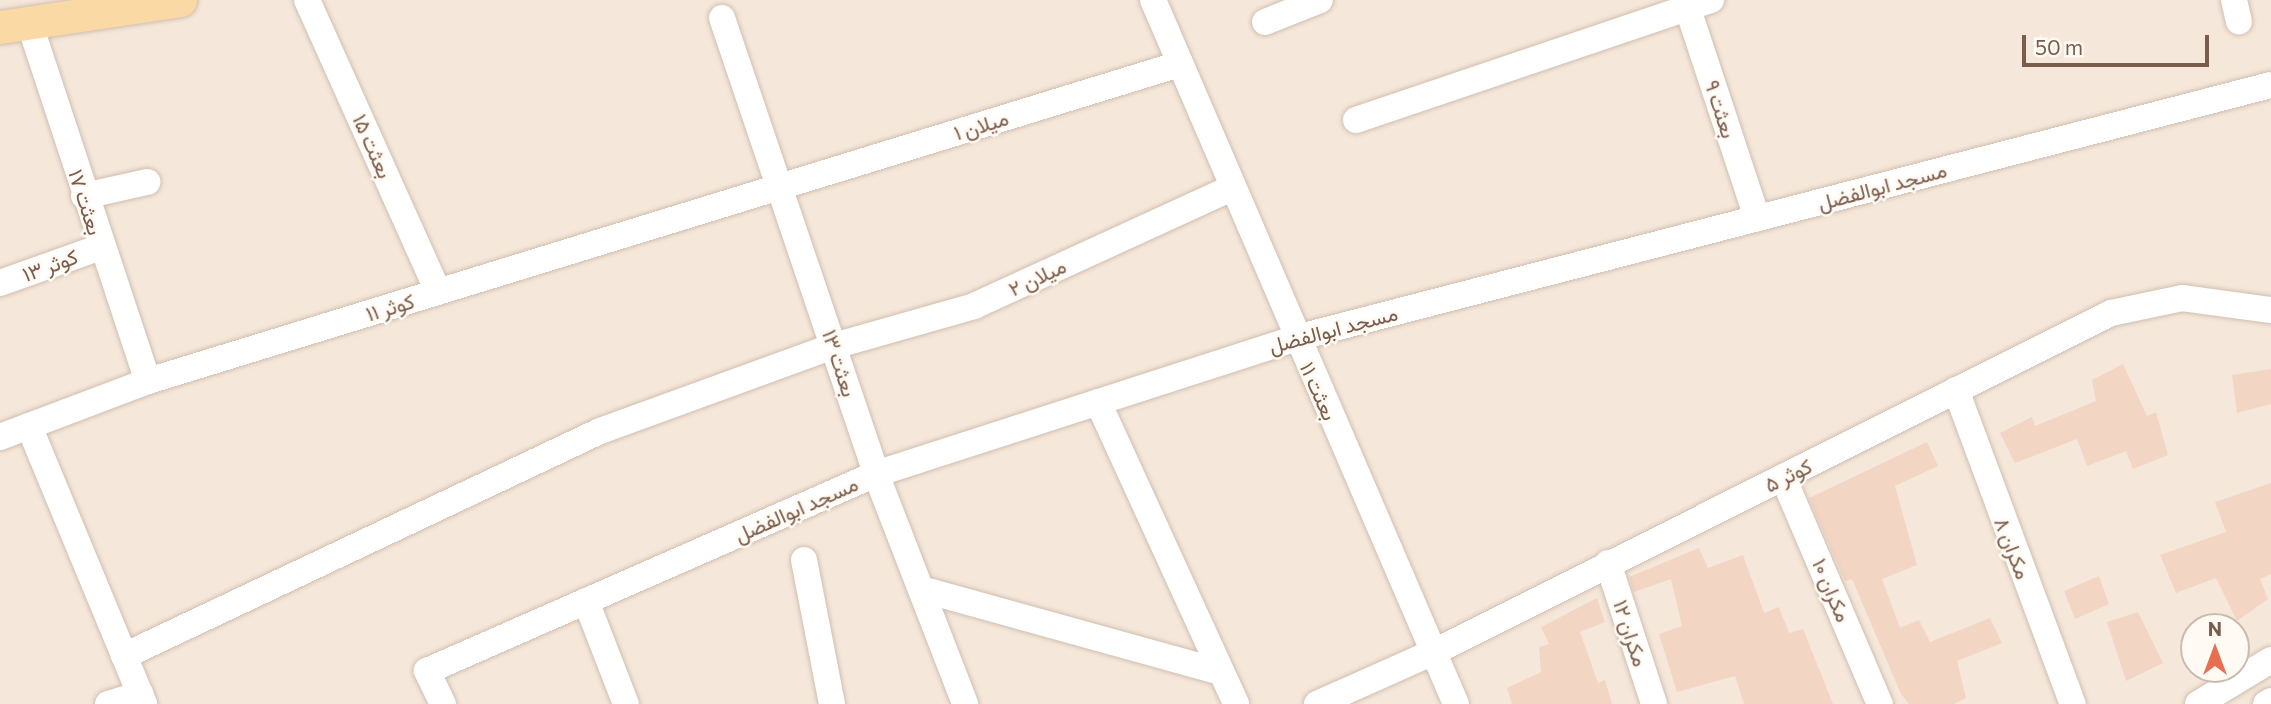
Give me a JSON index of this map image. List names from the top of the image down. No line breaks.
{"streets":{"street":["بعثت ۹","میلان ۱","بعثت ۱۵","مسجد ابوالفضل","بعثت ۱۷","کوثر ۱۳","میلان ۲","کوثر ۱۱","بعثت ۱۳","بعثت ۱۱","کوثر ۵","مکران ۸","مکران ۱۰","مکران ۱۲"]},"crossings":[["بعثت ۹","مسجد ابوالفضل"],["میلان ۱","کوثر ۱۱"],["میلان ۱","بعثت ۱۳"],["میلان ۱","بعثت ۱۱"],["بعثت ۱۵","کوثر ۱۱"],["مسجد ابوالفضل","بعثت ۱۳"],["مسجد ابوالفضل","بعثت ۱۱"],["بعثت ۱۷","کوثر ۱۳"],["بعثت ۱۷","کوثر ۱۱"],["میلان ۲","بعثت ۱۳"],["میلان ۲","بعثت ۱۱"],["کوثر ۱۱","بعثت ۱۳"],["بعثت ۱۱","کوثر ۵"],["کوثر ۵","مکران ۸"],["کوثر ۵","مکران ۱۰"],["کوثر ۵","مکران ۱۲"]],"scale_bar":"50 m","north":"top"}
